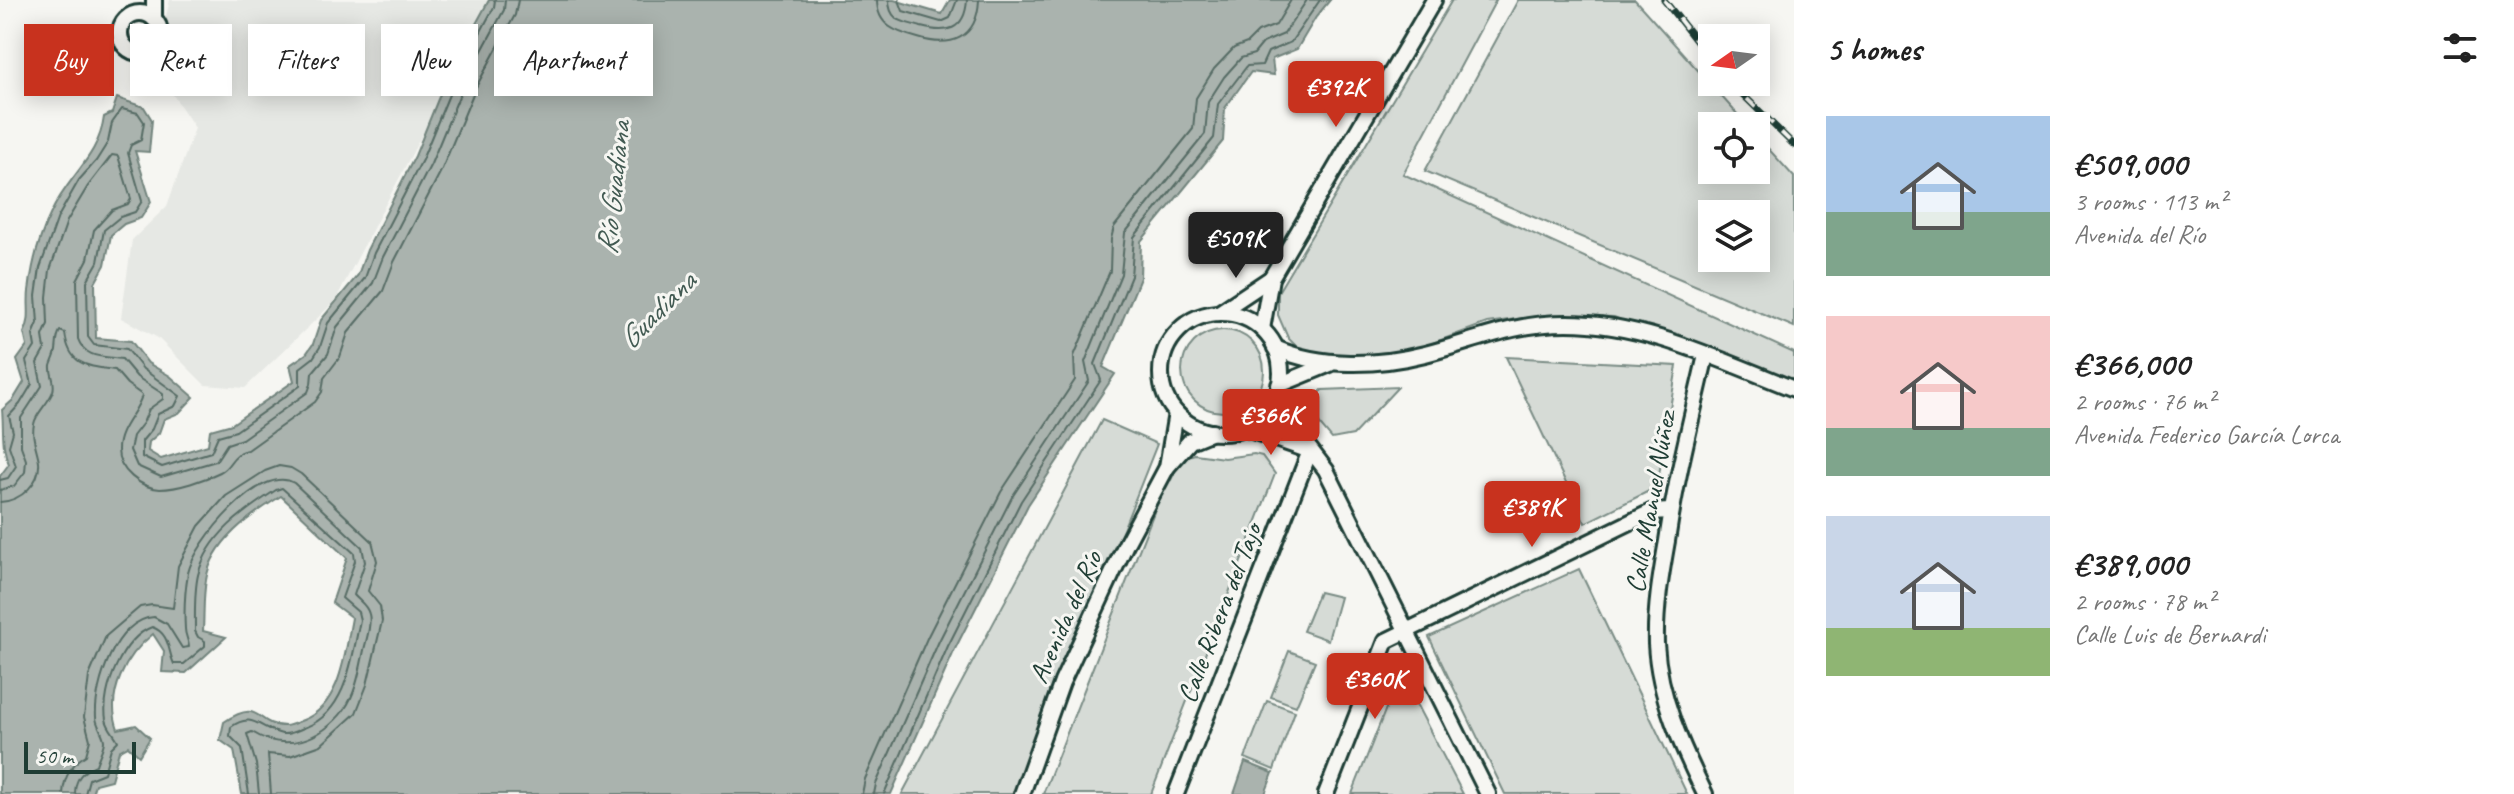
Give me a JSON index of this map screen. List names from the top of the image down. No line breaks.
{"streets":{"street":["Calle Manuel Núñez","Calle Ribera del Tajo","Avenida del Río"]},"water":["Río Guadiana","Guadiana"],"scale_bar":"50 m","north":"left","page":{"heading":"5 homes","chip":["Buy","Rent","Filters","New","Apartment"],"price":["€392K","€509K","€366K","€389K","€360K"],"list":[{"name":"€509,000","note":"3 rooms · 113 m² · Avenida del Río"},{"name":"€366,000","note":"2 rooms · 76 m² · Avenida Federico García Lorca"},{"name":"€389,000","note":"2 rooms · 78 m² · Calle Luis de Bernardi"}],"scale":"50 m"}}
